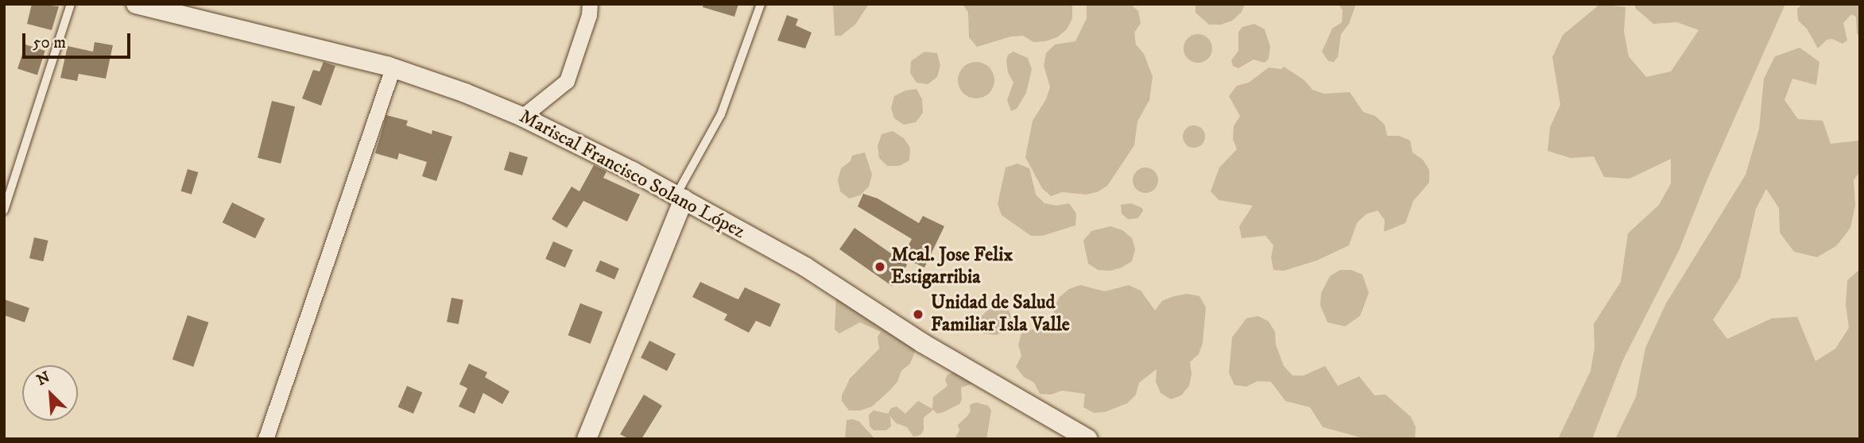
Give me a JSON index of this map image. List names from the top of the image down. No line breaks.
{"streets":{"street":["Mariscal Francisco Solano López"]},"places":["Mcal. Jose Felix Estigarribia","Unidad de Salud Familiar Isla Valle"],"scale_bar":"50 m","north":"top left"}
